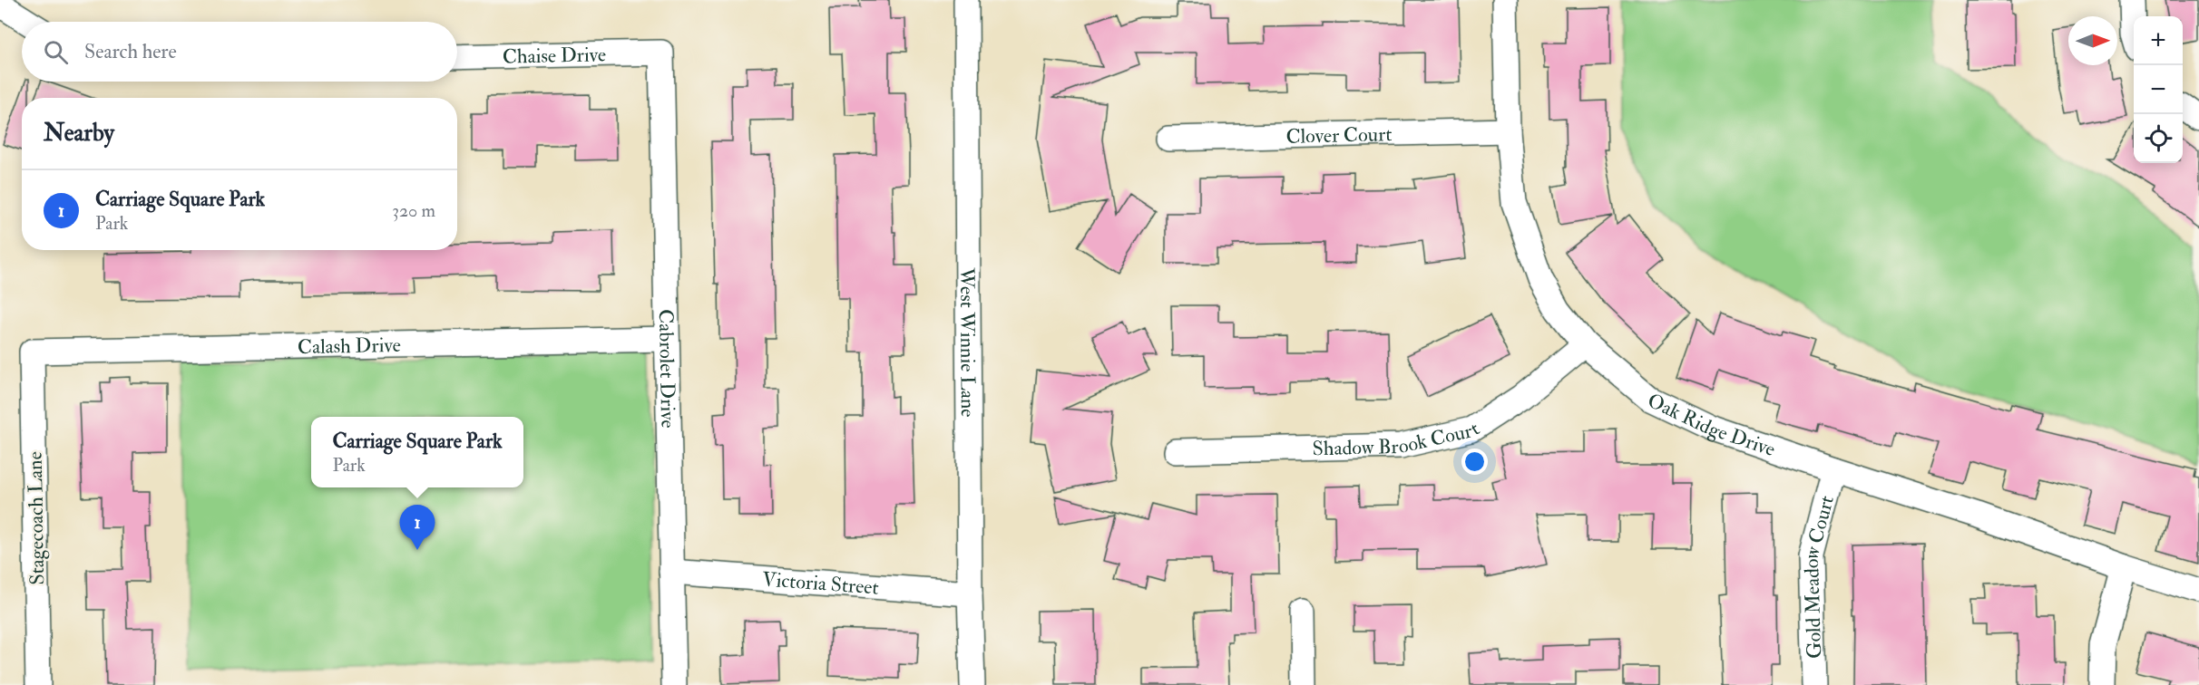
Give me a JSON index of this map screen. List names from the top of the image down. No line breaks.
{"streets":{"street":["Chaise Drive","Clover Court","West Winnie Lane","Calash Drive","Cabrolet Drive","Oak Ridge Drive","Shadow Brook Court","Stagecoach Lane","Gold Meadow Court","Victoria Street"]},"crossings":[["Chaise Drive","Cabrolet Drive"],["Clover Court","Oak Ridge Drive"],["West Winnie Lane","Victoria Street"],["Calash Drive","Cabrolet Drive"],["Calash Drive","Stagecoach Lane"],["Cabrolet Drive","Victoria Street"],["Oak Ridge Drive","Shadow Brook Court"],["Oak Ridge Drive","Gold Meadow Court"]],"north":"right","page":{"map_buttons":["+","−"],"search":"Search here","heading":"Nearby","list":[{"mark":"1","name":"Carriage Square Park","note":"Park","value":"320 m"}],"popup":["Carriage Square Park","Park"],"pins":"1"}}
